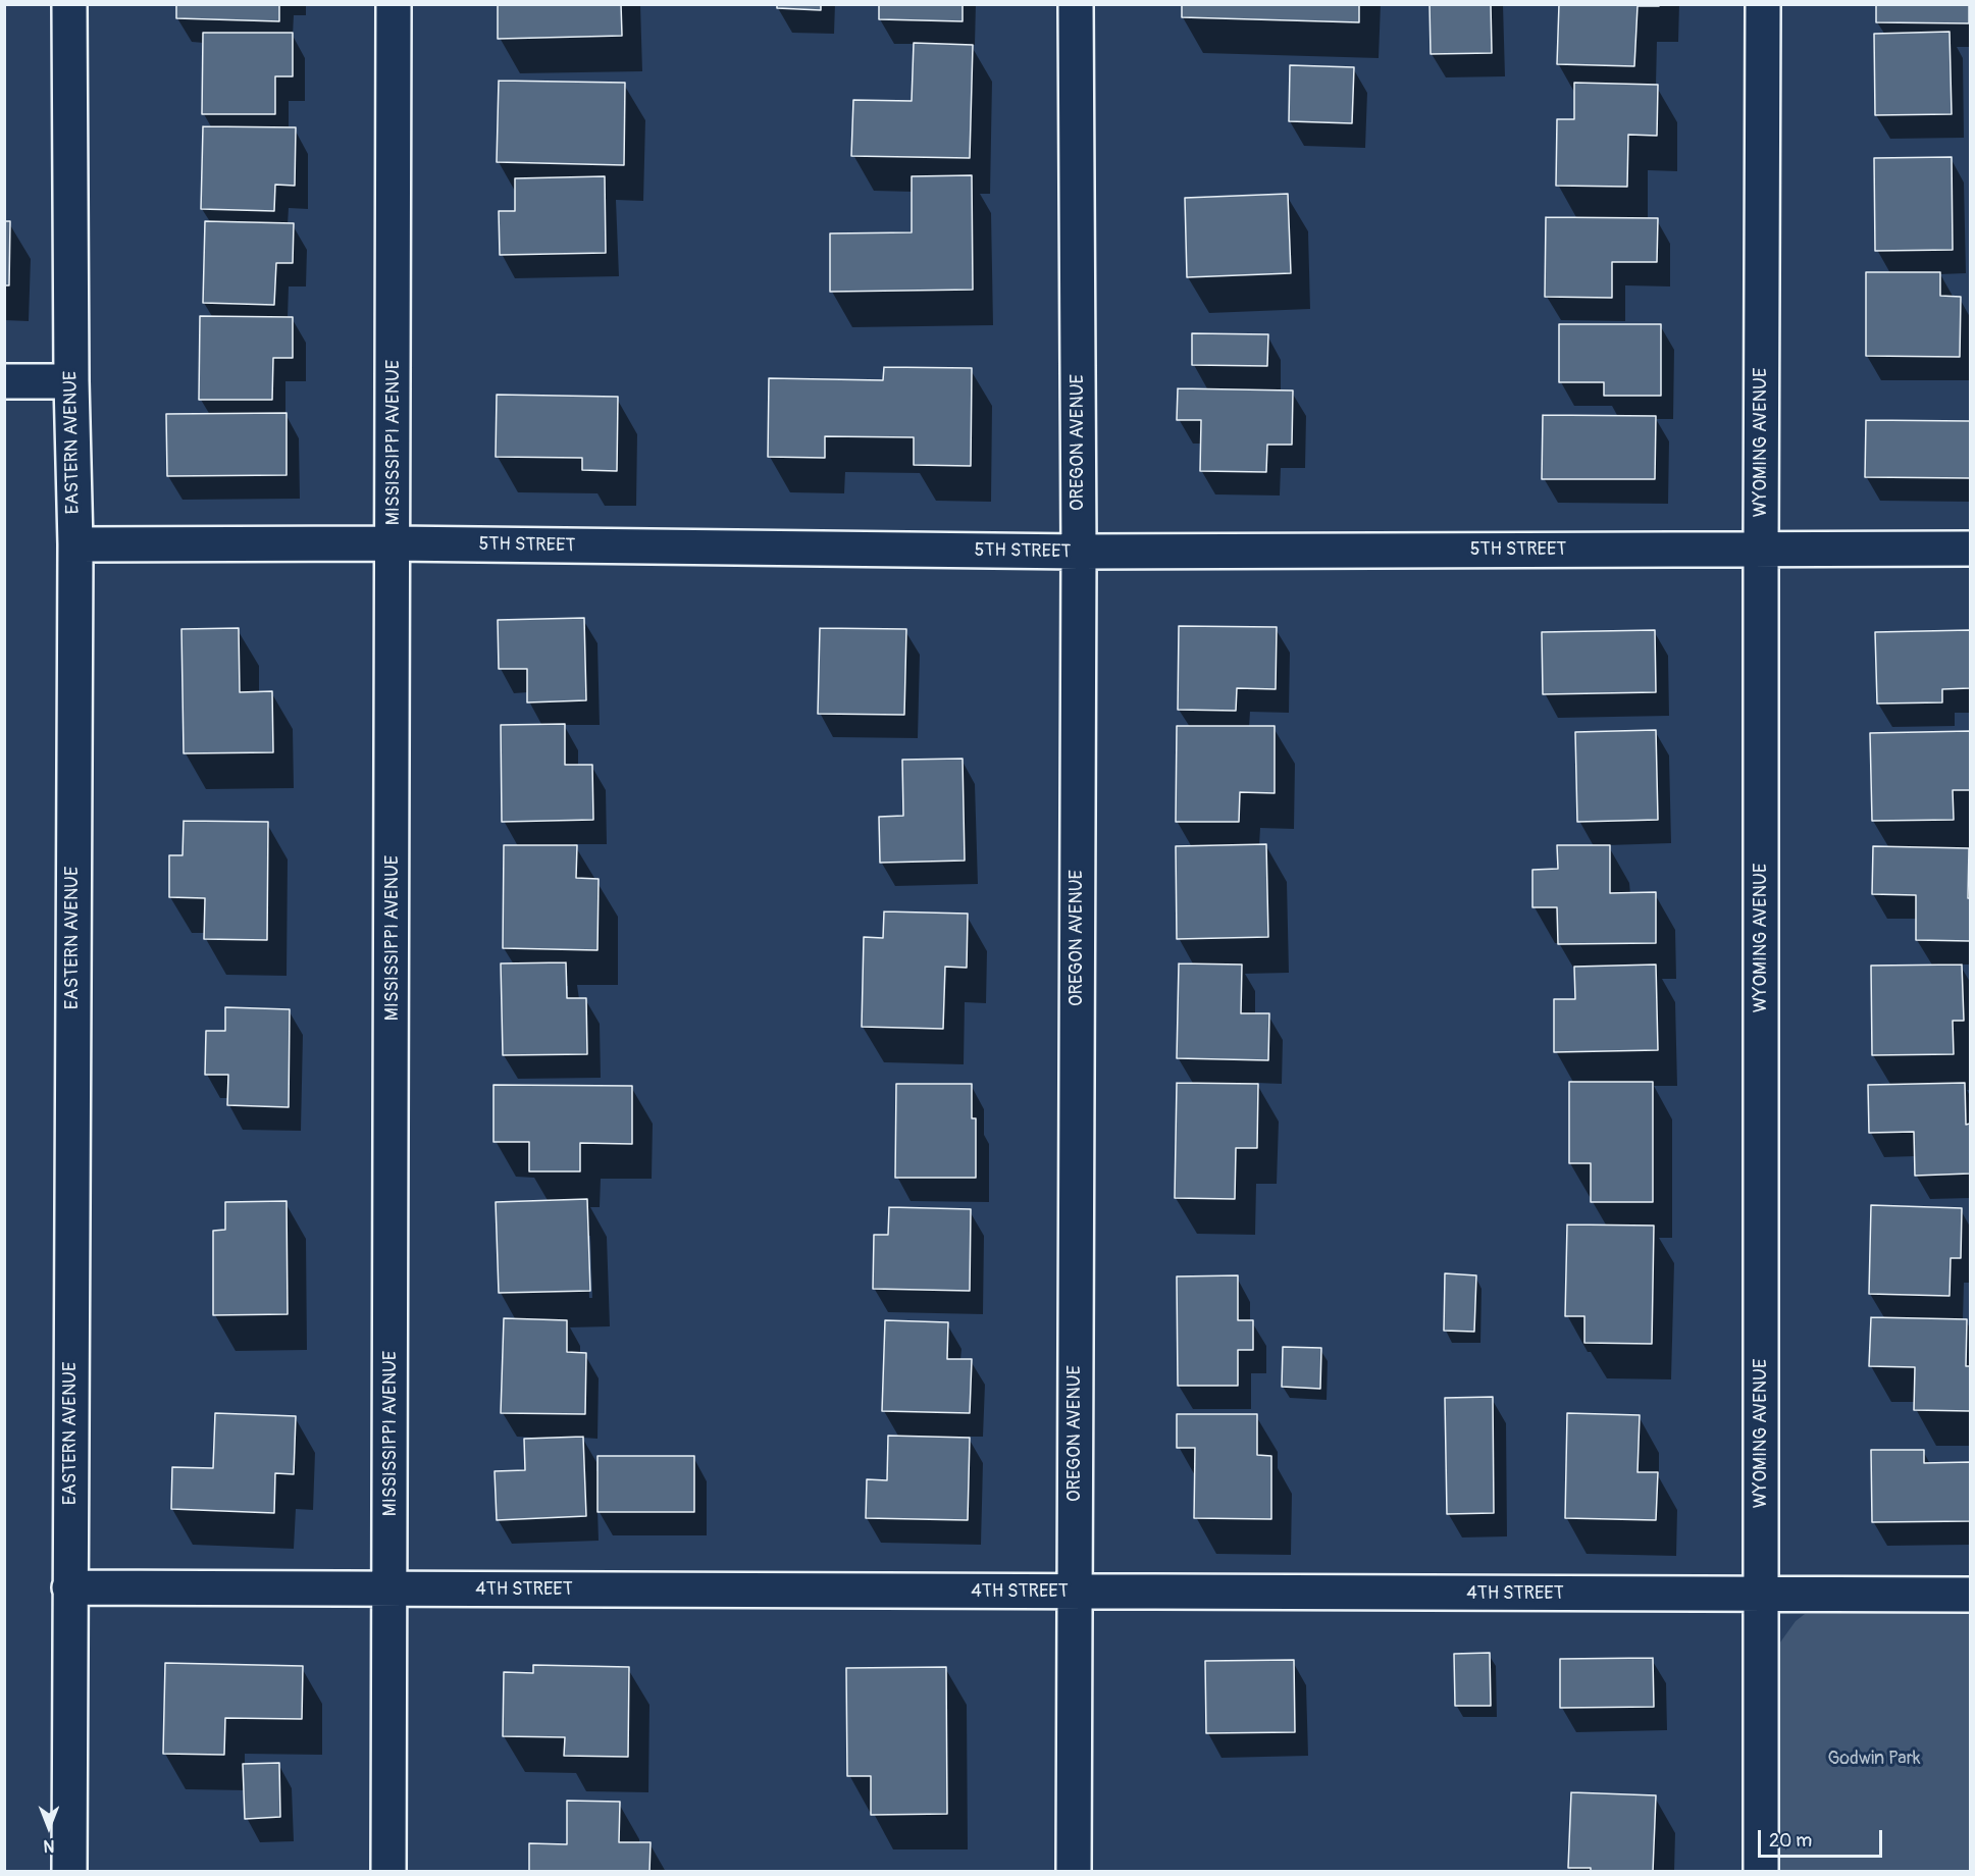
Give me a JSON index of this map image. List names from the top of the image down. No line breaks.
{"streets":{"street":["EASTERN AVENUE","MISSISSIPPI AVENUE","OREGON AVENUE","WYOMING AVENUE","5TH STREET","4TH STREET"]},"crossings":[["EASTERN AVENUE","5TH STREET"],["EASTERN AVENUE","4TH STREET"],["MISSISSIPPI AVENUE","5TH STREET"],["MISSISSIPPI AVENUE","4TH STREET"],["OREGON AVENUE","5TH STREET"],["OREGON AVENUE","4TH STREET"],["WYOMING AVENUE","5TH STREET"],["WYOMING AVENUE","4TH STREET"]],"parks":["Godwin Park"],"scale_bar":"20 m","north":"bottom"}
